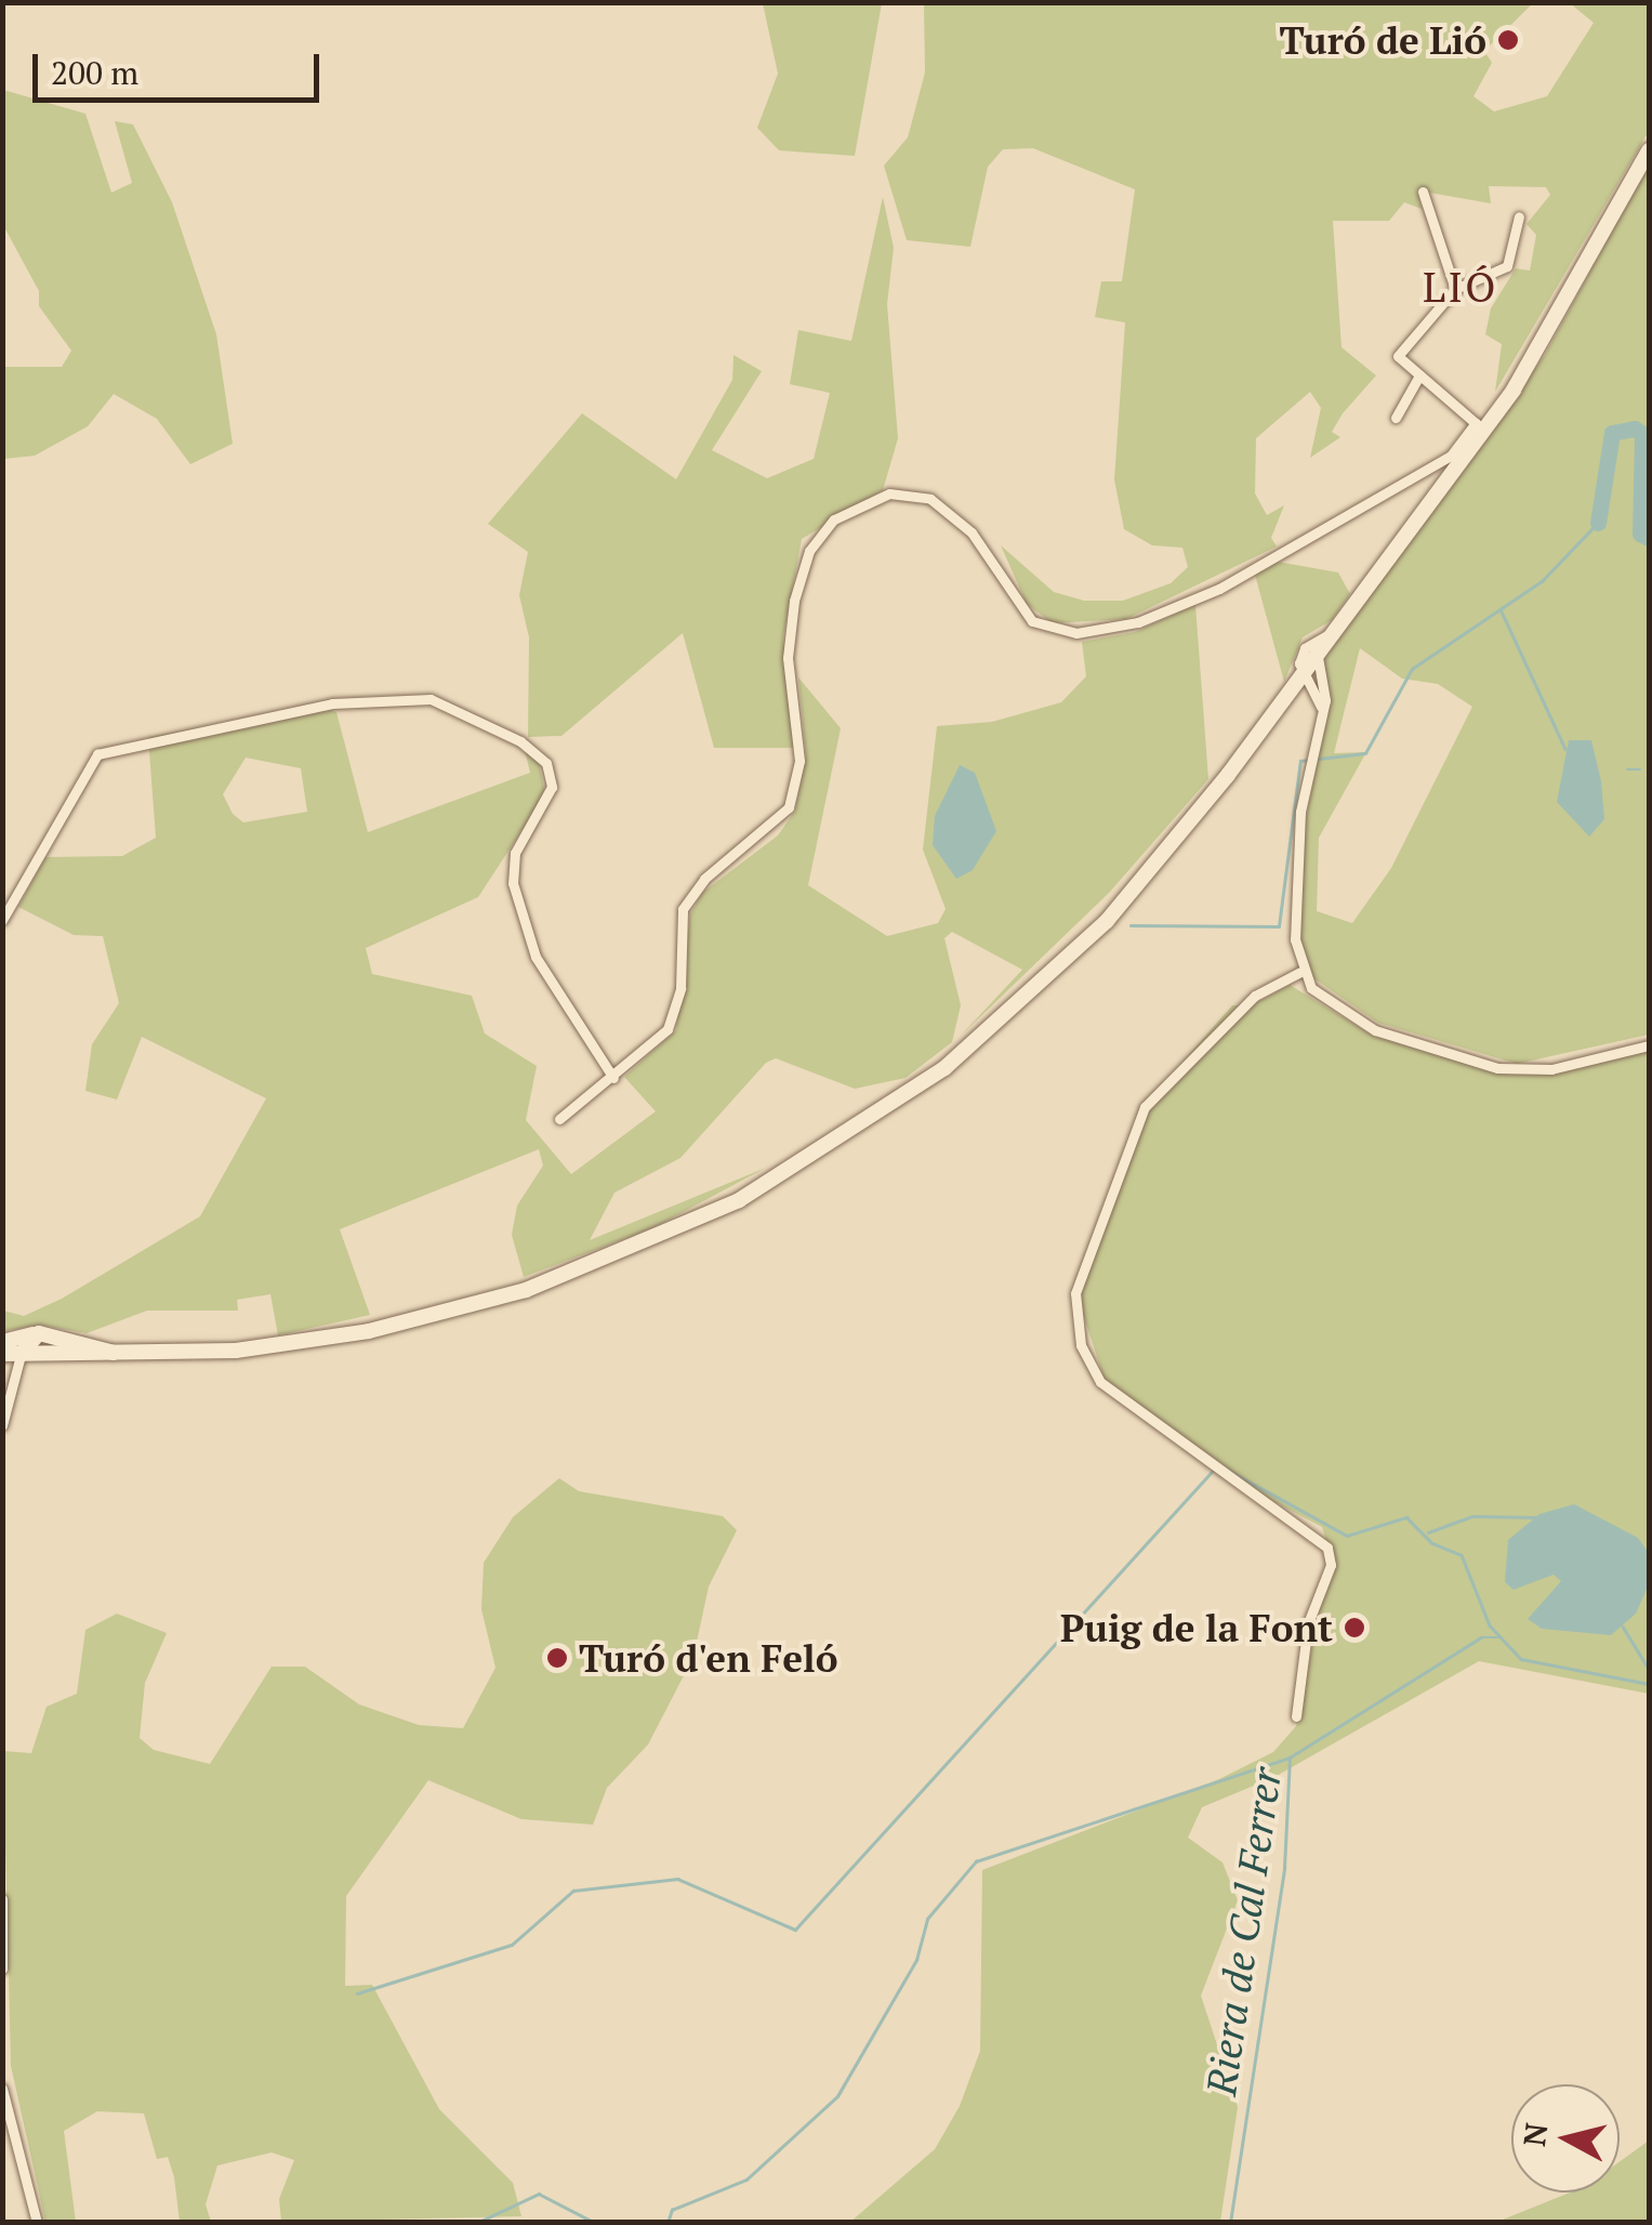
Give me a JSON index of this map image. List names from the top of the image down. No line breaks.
{"districts":["LIÓ"],"water":["Riera de Cal Ferrer"],"places":["Turó de Lió","Puig de la Font","Turó d'en Feló"],"scale_bar":"200 m","north":"left"}
